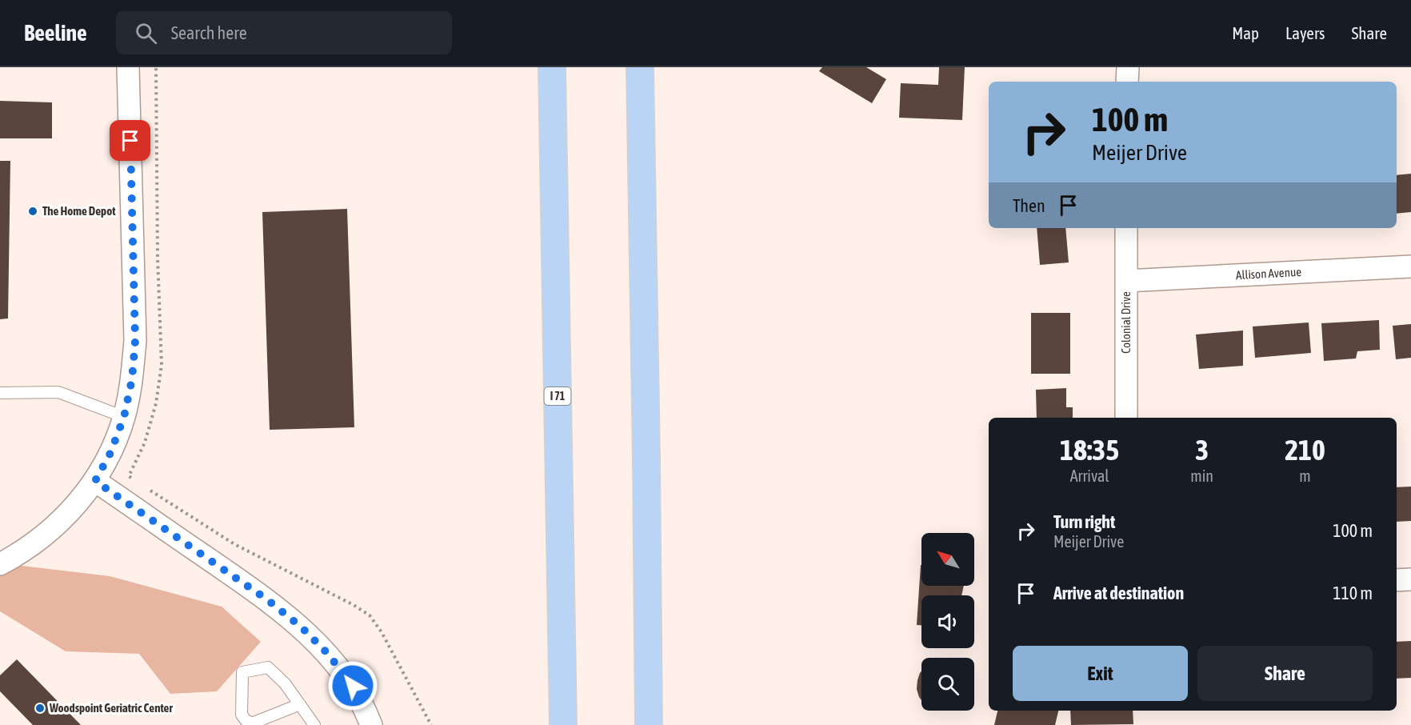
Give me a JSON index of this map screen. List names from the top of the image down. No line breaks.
{"streets":{"highway":["I 71"],"street":["Allison Avenue","Colonial Drive"]},"crossings":[["Allison Avenue","Colonial Drive"]],"places":["The Home Depot","Woodspoint Geriatric Center"],"north":"top left","page":{"header":"Beeline","search":"Search here","nav":["Map","Layers","Share"],"turn":["100 m","Meijer Drive"],"then":"Then","eta":["18:35","Arrival","3","min","210","m"],"list":[{"name":"Turn right","note":"Meijer Drive","value":"100 m"},{"name":"Arrive at destination","value":"110 m"}],"buttons":["Exit","Share"]}}
